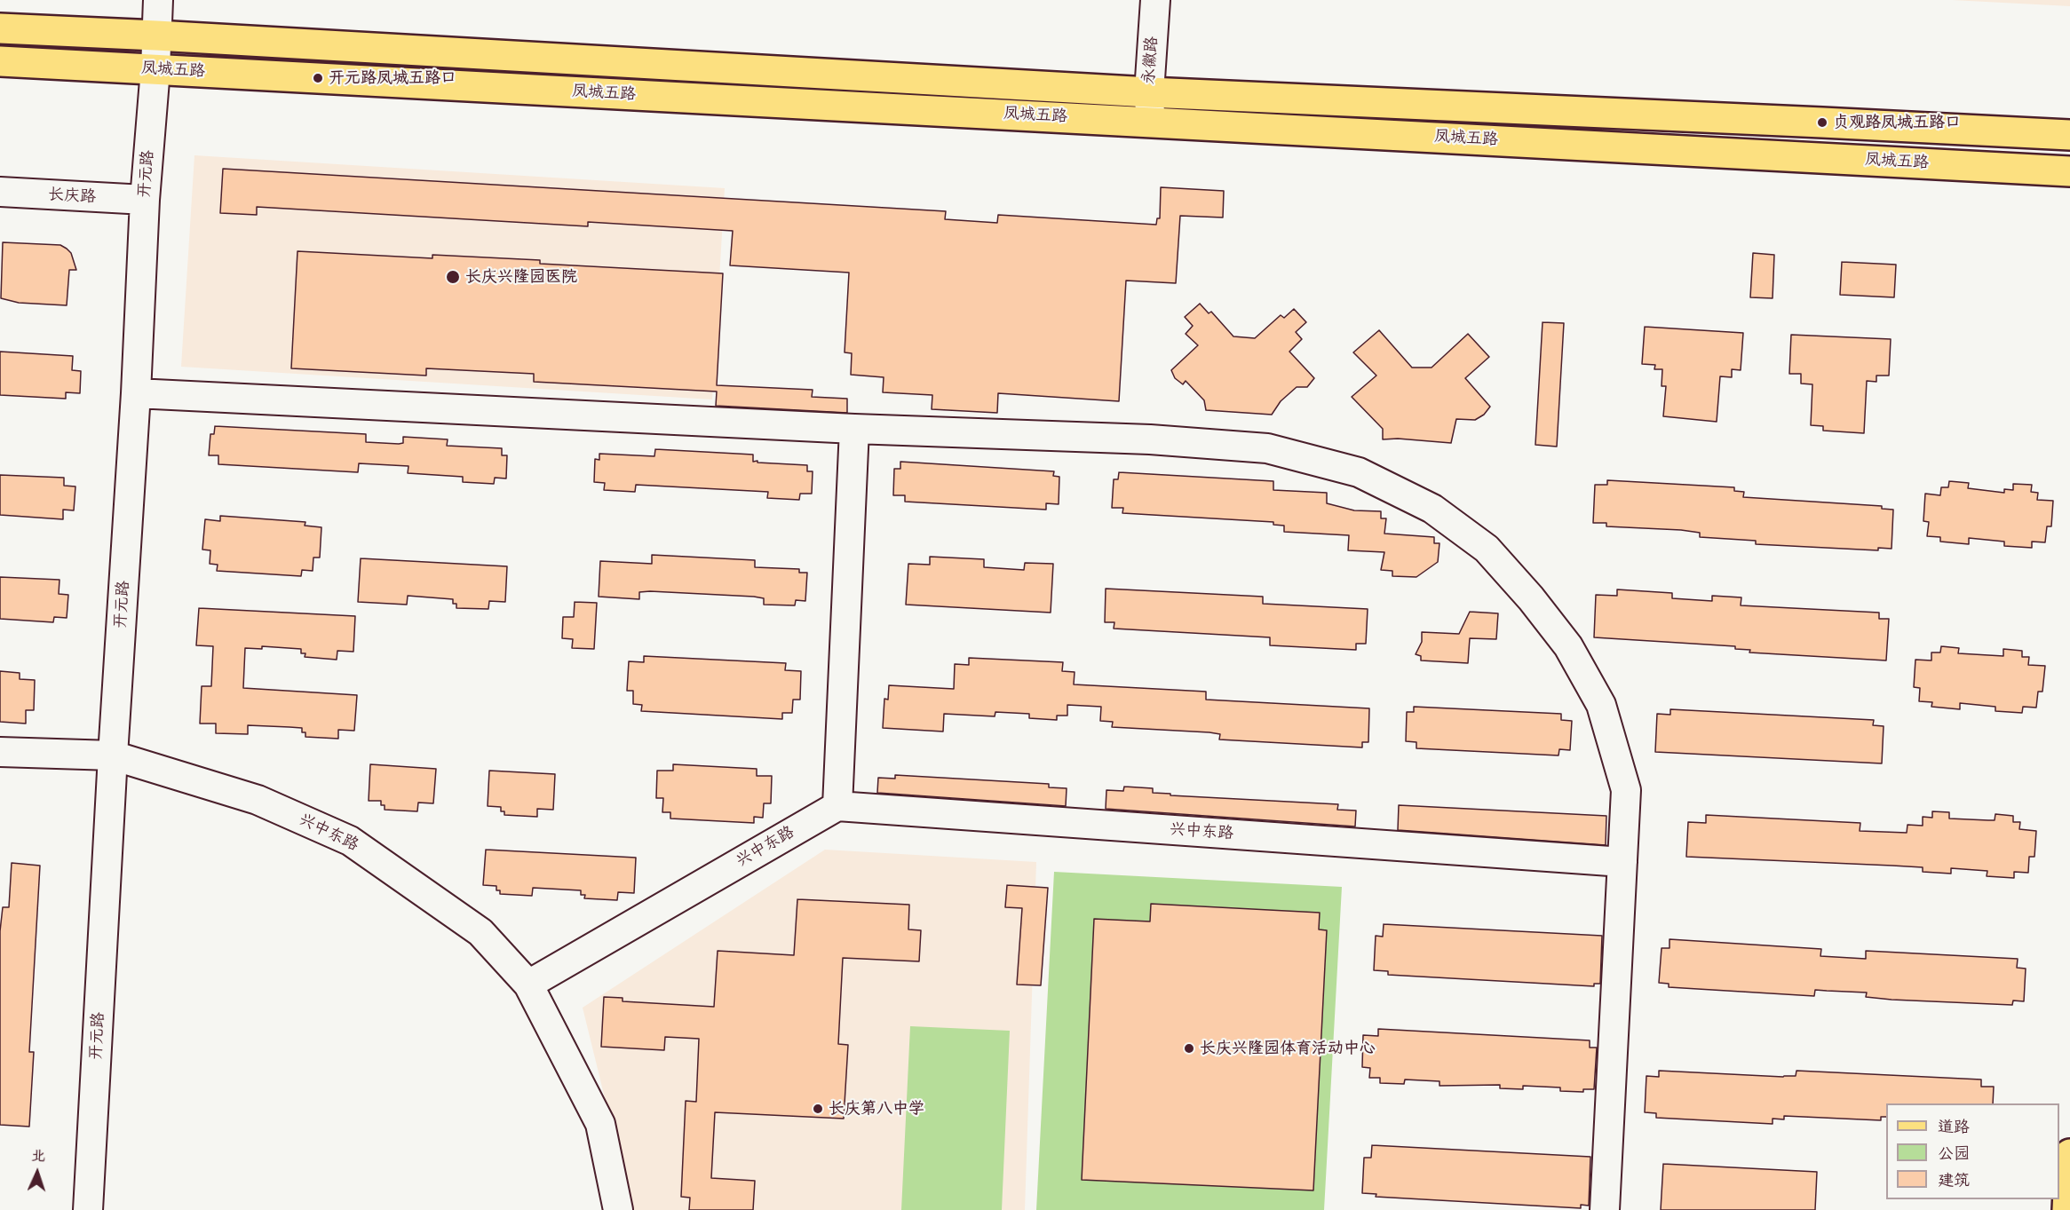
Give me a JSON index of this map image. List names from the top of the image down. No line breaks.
{"streets":{"main road":["凤城五路"],"street":["永徽路","开元路","长庆路","兴中东路"]},"crossings":[["永徽路","凤城五路"],["凤城五路","开元路"],["开元路","长庆路"],["开元路","兴中东路"]],"places":["开元路凤城五路口","贞观路凤城五路口","长庆兴隆园医院","长庆兴隆园体育活动中心","长庆第八中学"],"legend":["道路","公园","建筑"],"north":"top"}
